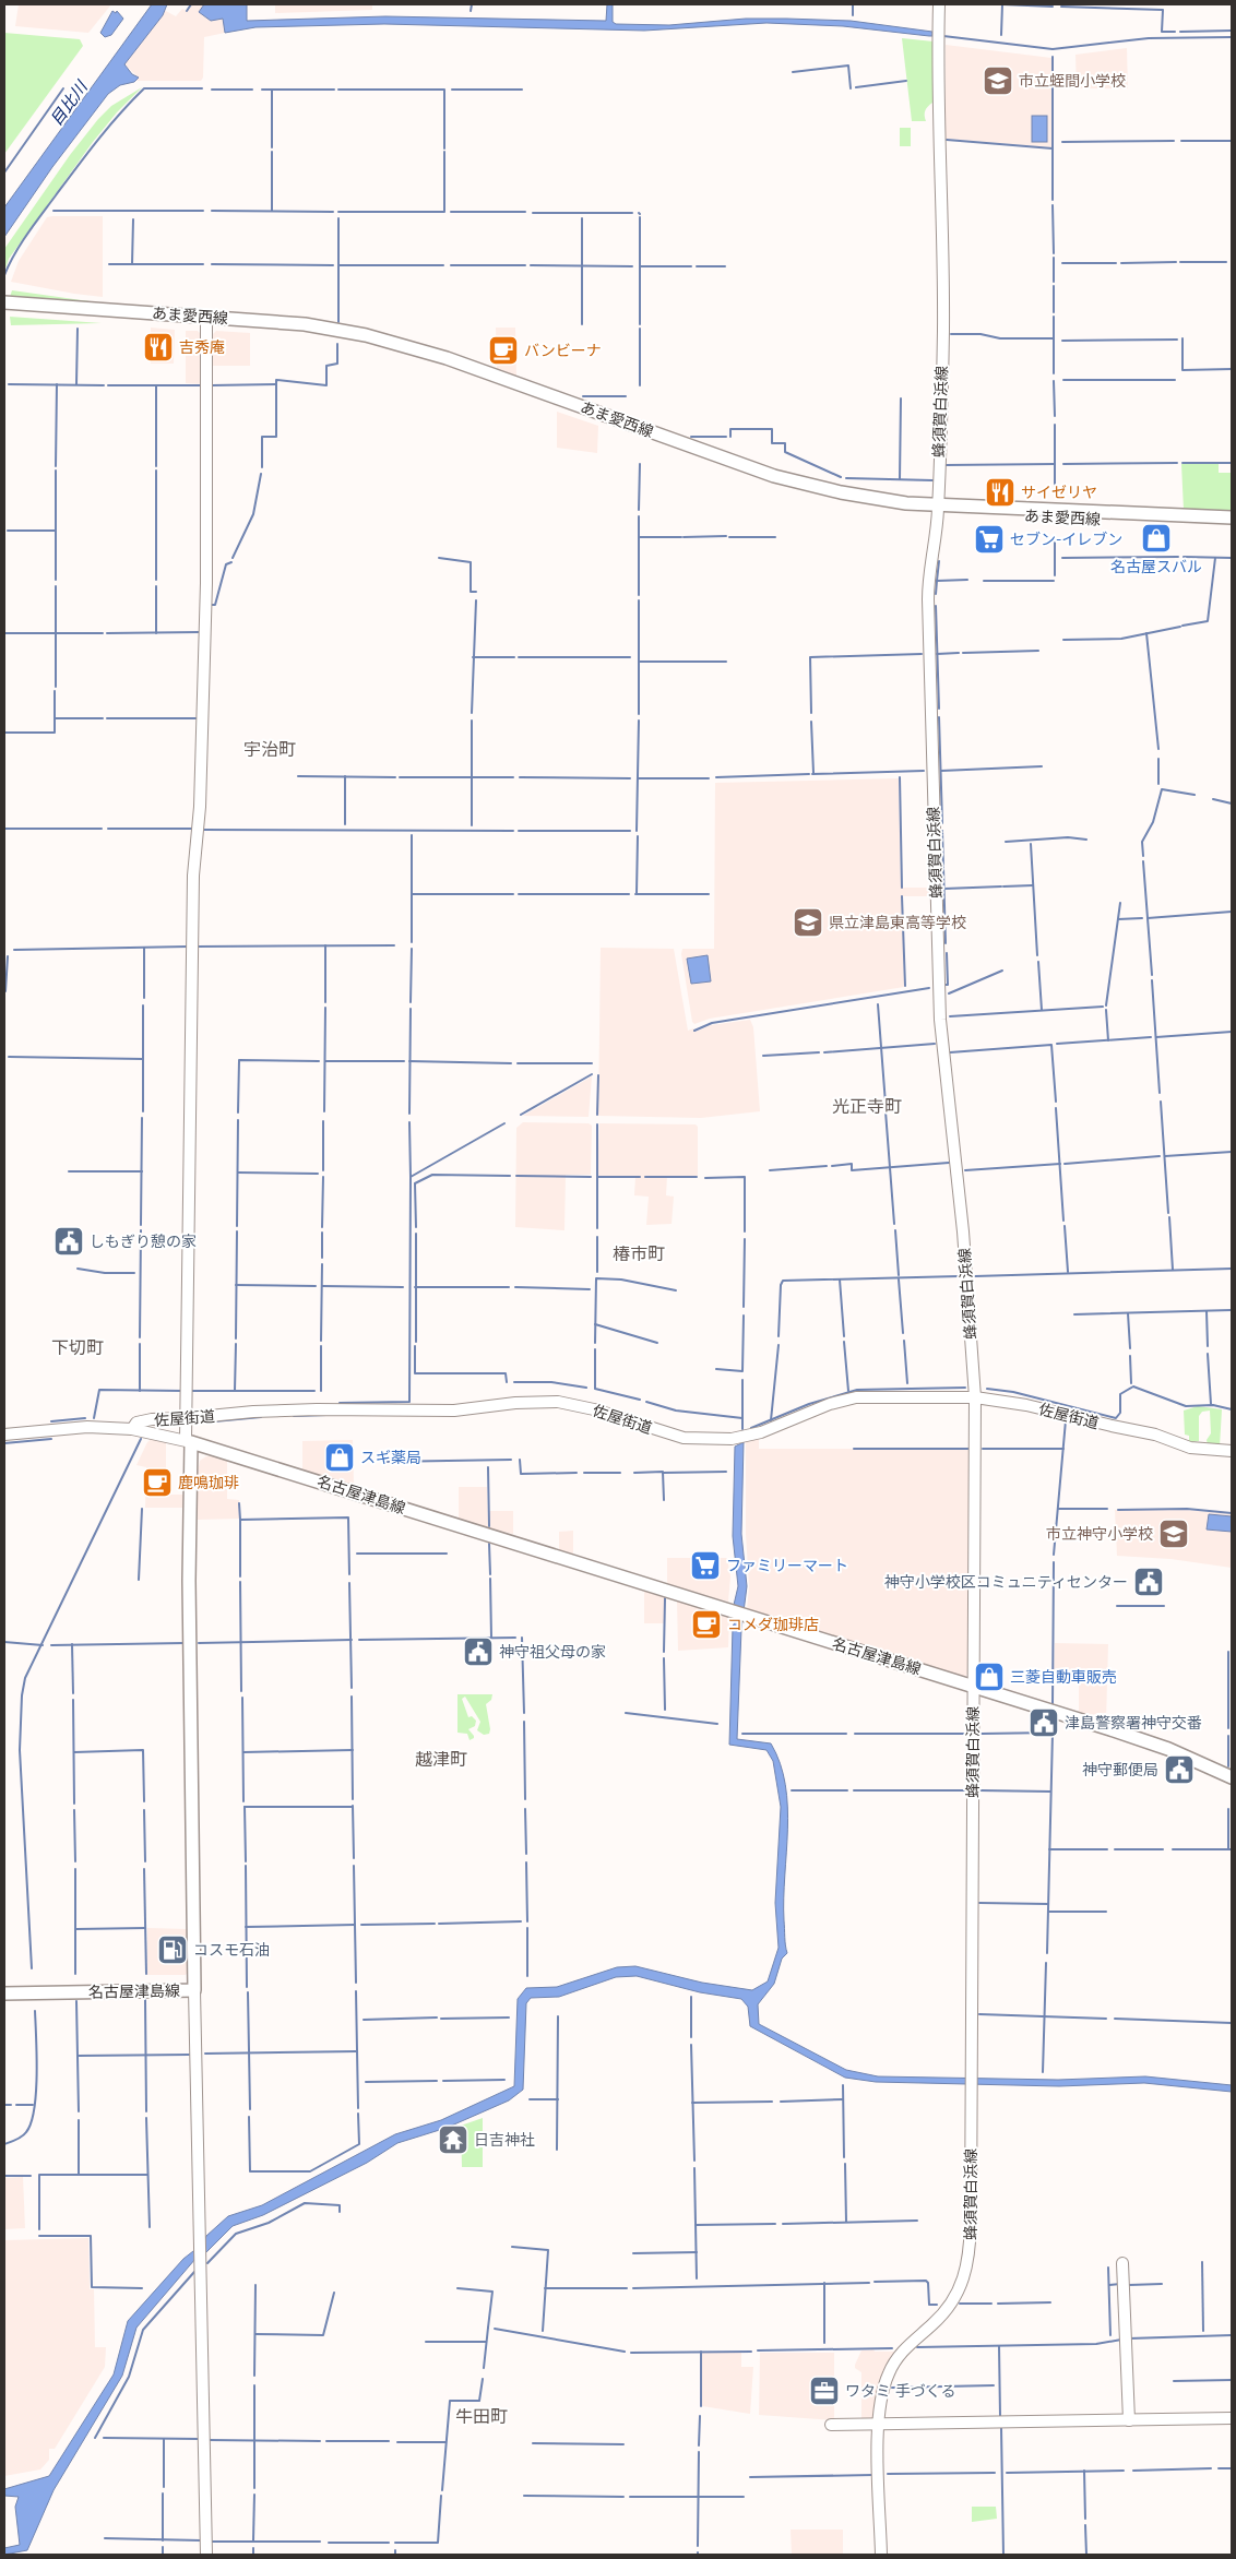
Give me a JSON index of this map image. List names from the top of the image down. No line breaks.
{"streets":{"main road":["あま愛西線","名古屋津島線"],"street":["蜂須賀白浜線","佐屋街道"]},"crossings":[["あま愛西線","蜂須賀白浜線"],["蜂須賀白浜線","佐屋街道"],["蜂須賀白浜線","名古屋津島線"]],"districts":["宇治町","光正寺町","椿市町","下切町","越津町","牛田町"],"water":["目比川"],"places":{"school or university":["市立蛭間小学校","県立津島東高等学校","市立神守小学校"],"restaurant":["吉秀庵","サイゼリヤ"],"cafe":["バンビーナ","鹿鳴珈琲","コメダ珈琲店"],"shop":["名古屋スバル","スギ薬局","三菱自動車販売"],"supermarket":["セブン-イレブン","ファミリーマート"],"public building":["しもぎり憩の家","神守小学校区コミュニティセンター","神守祖父母の家","津島警察署神守交番","神守郵便局"],"fuel station":["コスモ石油"],"temple":["日吉神社"],"office":["ワタミ 手づくる"]}}
